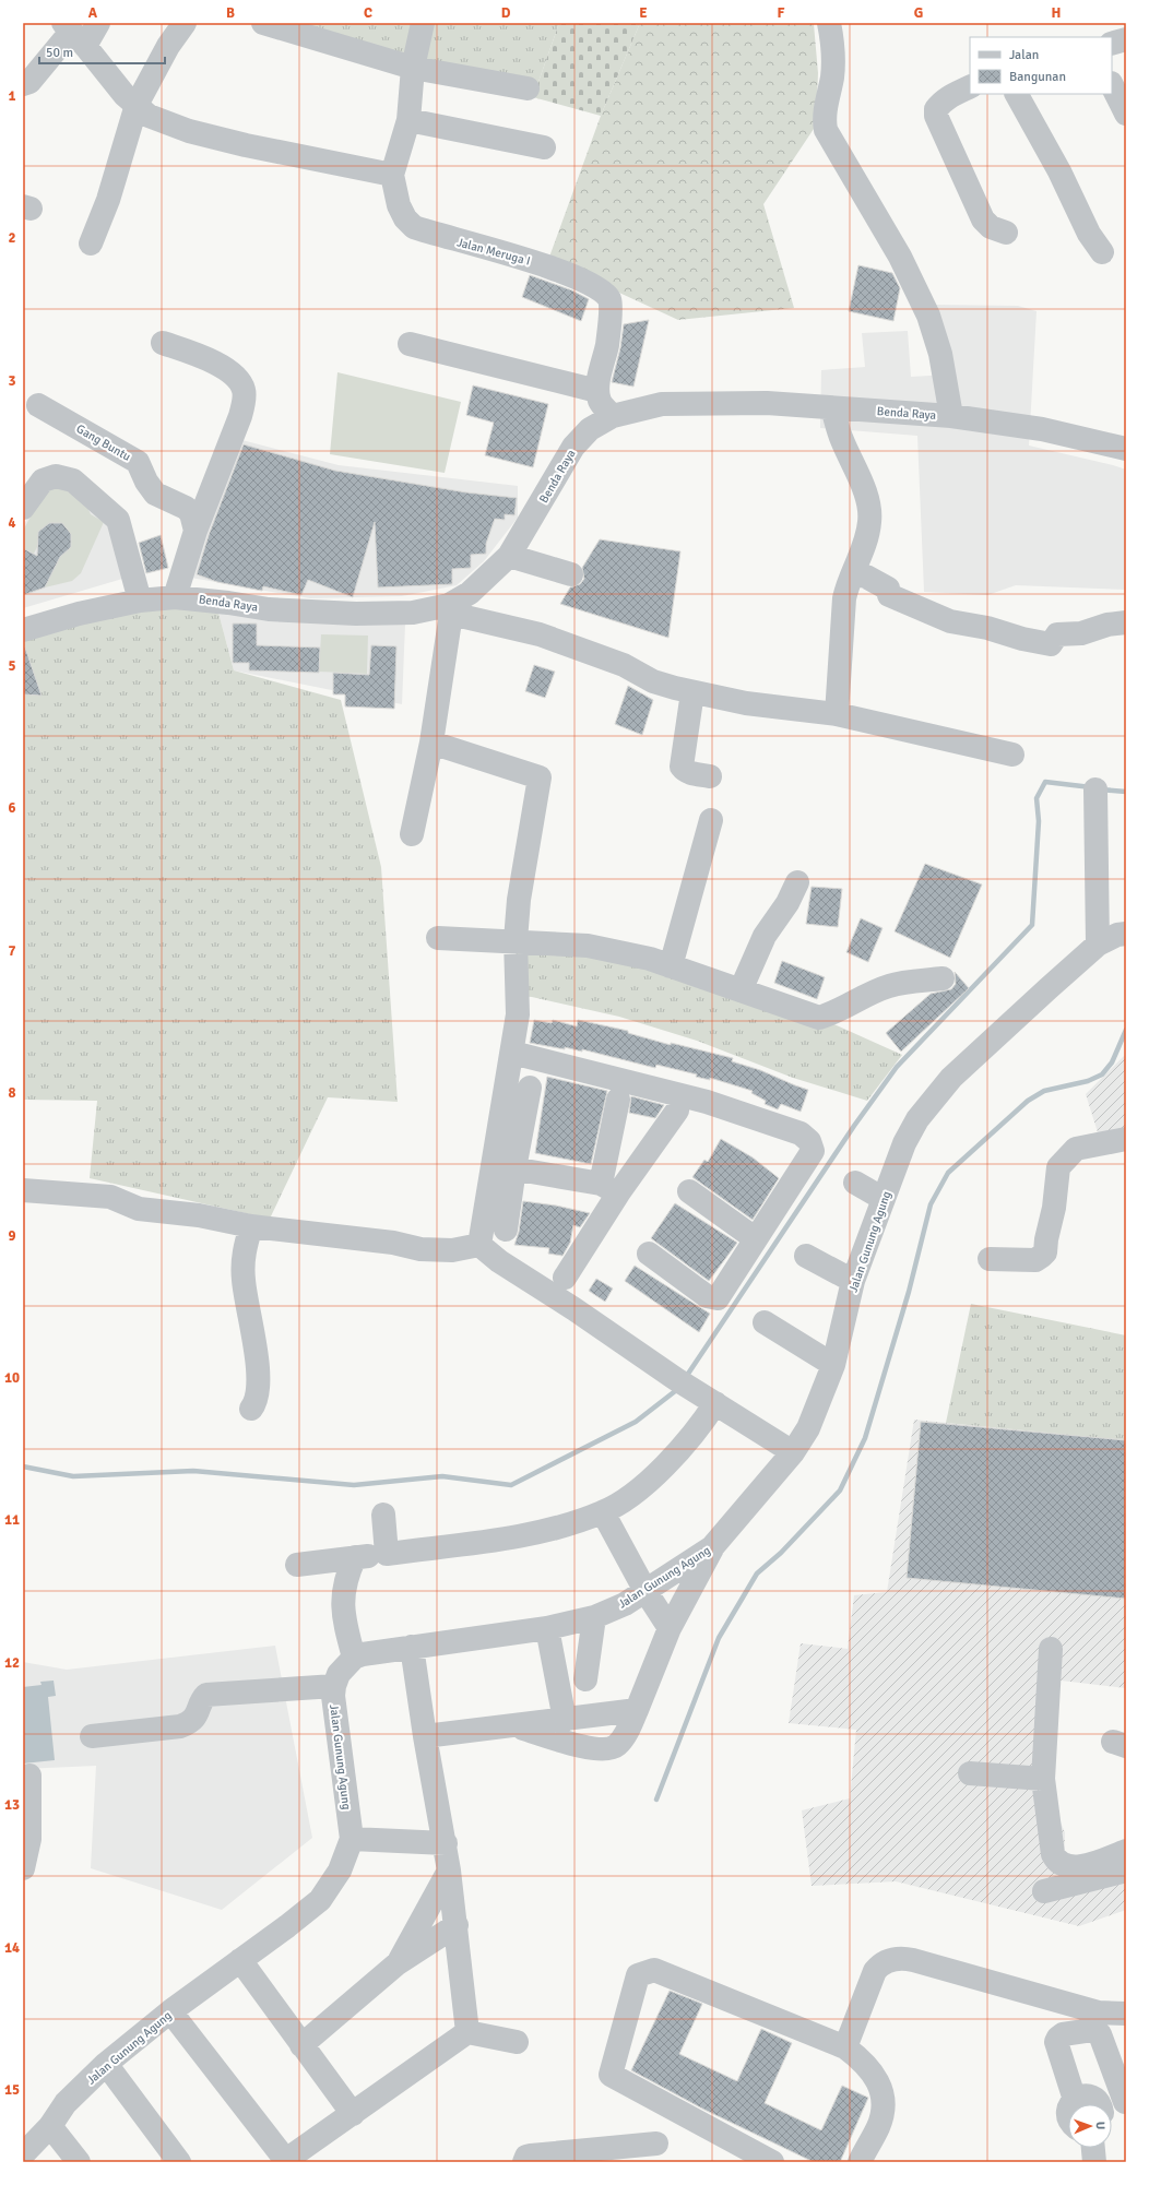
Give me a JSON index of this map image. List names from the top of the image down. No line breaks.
{"streets":{"street":["Jalan Meruga I","Benda Raya","Gang Buntu","Jalan Gunung Agung"]},"legend":["Jalan","Bangunan"],"scale_bar":"50 m","north":"right","grid":{"columns":["A","B","C","D","E","F","G","H"],"rows":["1","2","3","4","5","6","7","8","9","10","11","12","13","14","15"]}}
